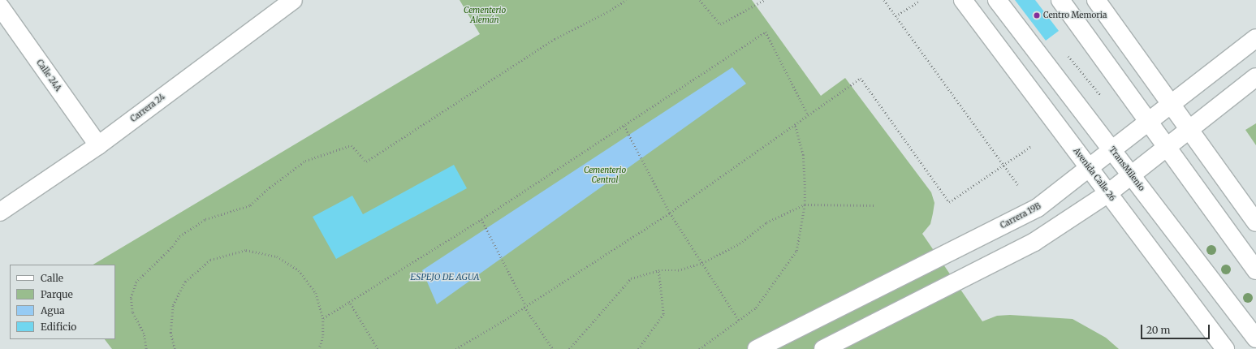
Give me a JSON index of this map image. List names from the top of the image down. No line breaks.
{"streets":{"street":["Calle 24A","Carrera 24","TransMilenio","Avenida Calle 26","Carrera 19B"]},"crossings":[["Calle 24A","Carrera 24"],["TransMilenio","Carrera 19B"],["Avenida Calle 26","Carrera 19B"]],"water":["ESPEJO DE AGUA"],"parks":["Cementerio Alemán","Cementerio Central"],"places":["Centro Memoria"],"legend":["Calle","Parque","Agua","Edificio"],"scale_bar":"20 m"}
